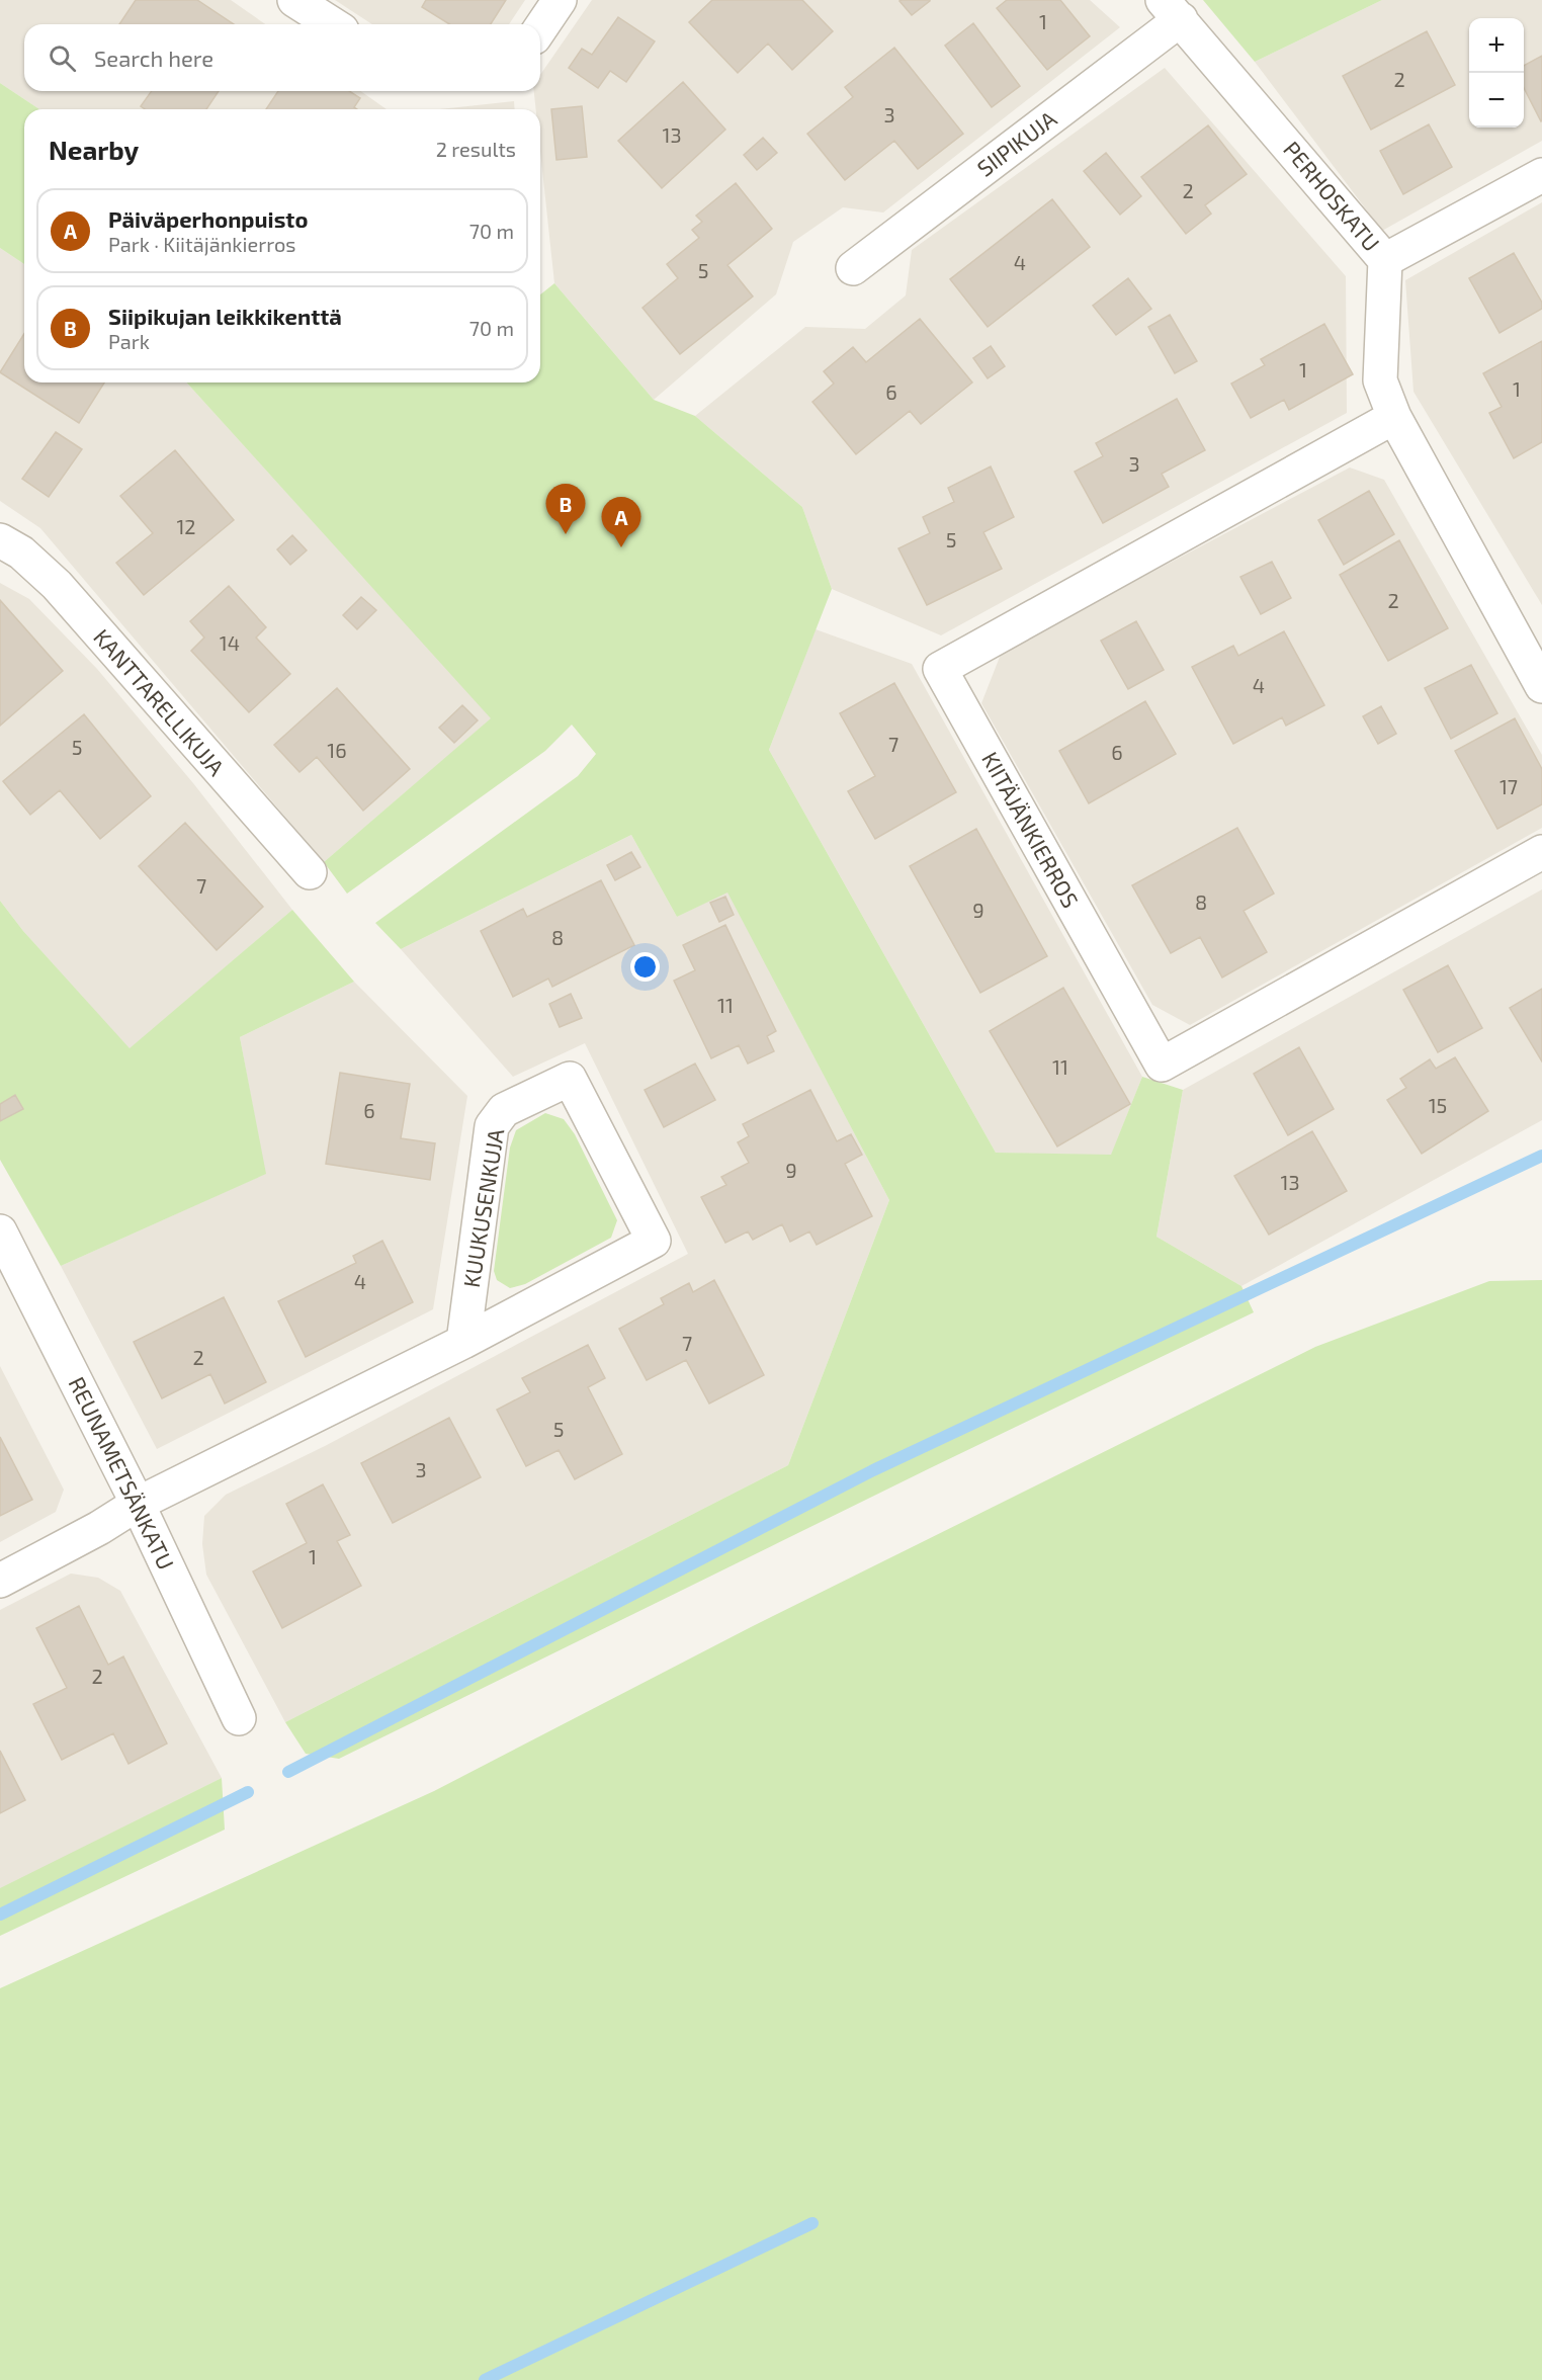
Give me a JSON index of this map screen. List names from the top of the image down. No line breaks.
{"streets":{"street":["SIIPIKUJA","PERHOSKATU","KANTTARELLIKUJA","KIITÄJÄNKIERROS","KUUKUSENKUJA","REUNAMETSÄNKATU"]},"crossings":[["SIIPIKUJA","PERHOSKATU"],["PERHOSKATU","KIITÄJÄNKIERROS"],["KUUKUSENKUJA","REUNAMETSÄNKATU"]],"house_numbers":["1","2","3","13","2","4","5","1","1","6","3","12","5","2","14","4","7","5","16","6","17","7","8","9","8","11","11","15","6","9","13","4","7","2","5","3","1","2"],"page":{"map_buttons":["+","−"],"search":"Search here","heading":["Nearby","2 results"],"list":[{"mark":"A","name":"Päiväperhonpuisto","note":"Park · Kiitäjänkierros","value":"70 m"},{"mark":"B","name":"Siipikujan leikkikenttä","note":"Park","value":"70 m"}],"pins":["B","A"]}}
